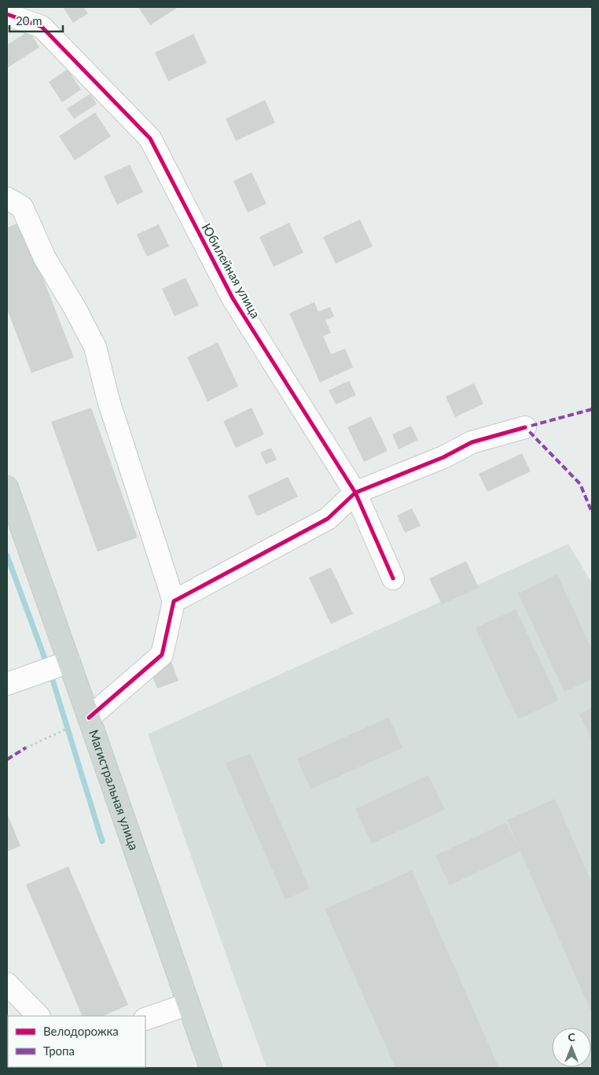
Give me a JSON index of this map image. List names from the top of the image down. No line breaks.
{"streets":{"main road":["Магистральная улица"],"street":["Юбилейная улица"]},"legend":["Велодорожка","Тропа"],"scale_bar":"20 m","north":"top"}
